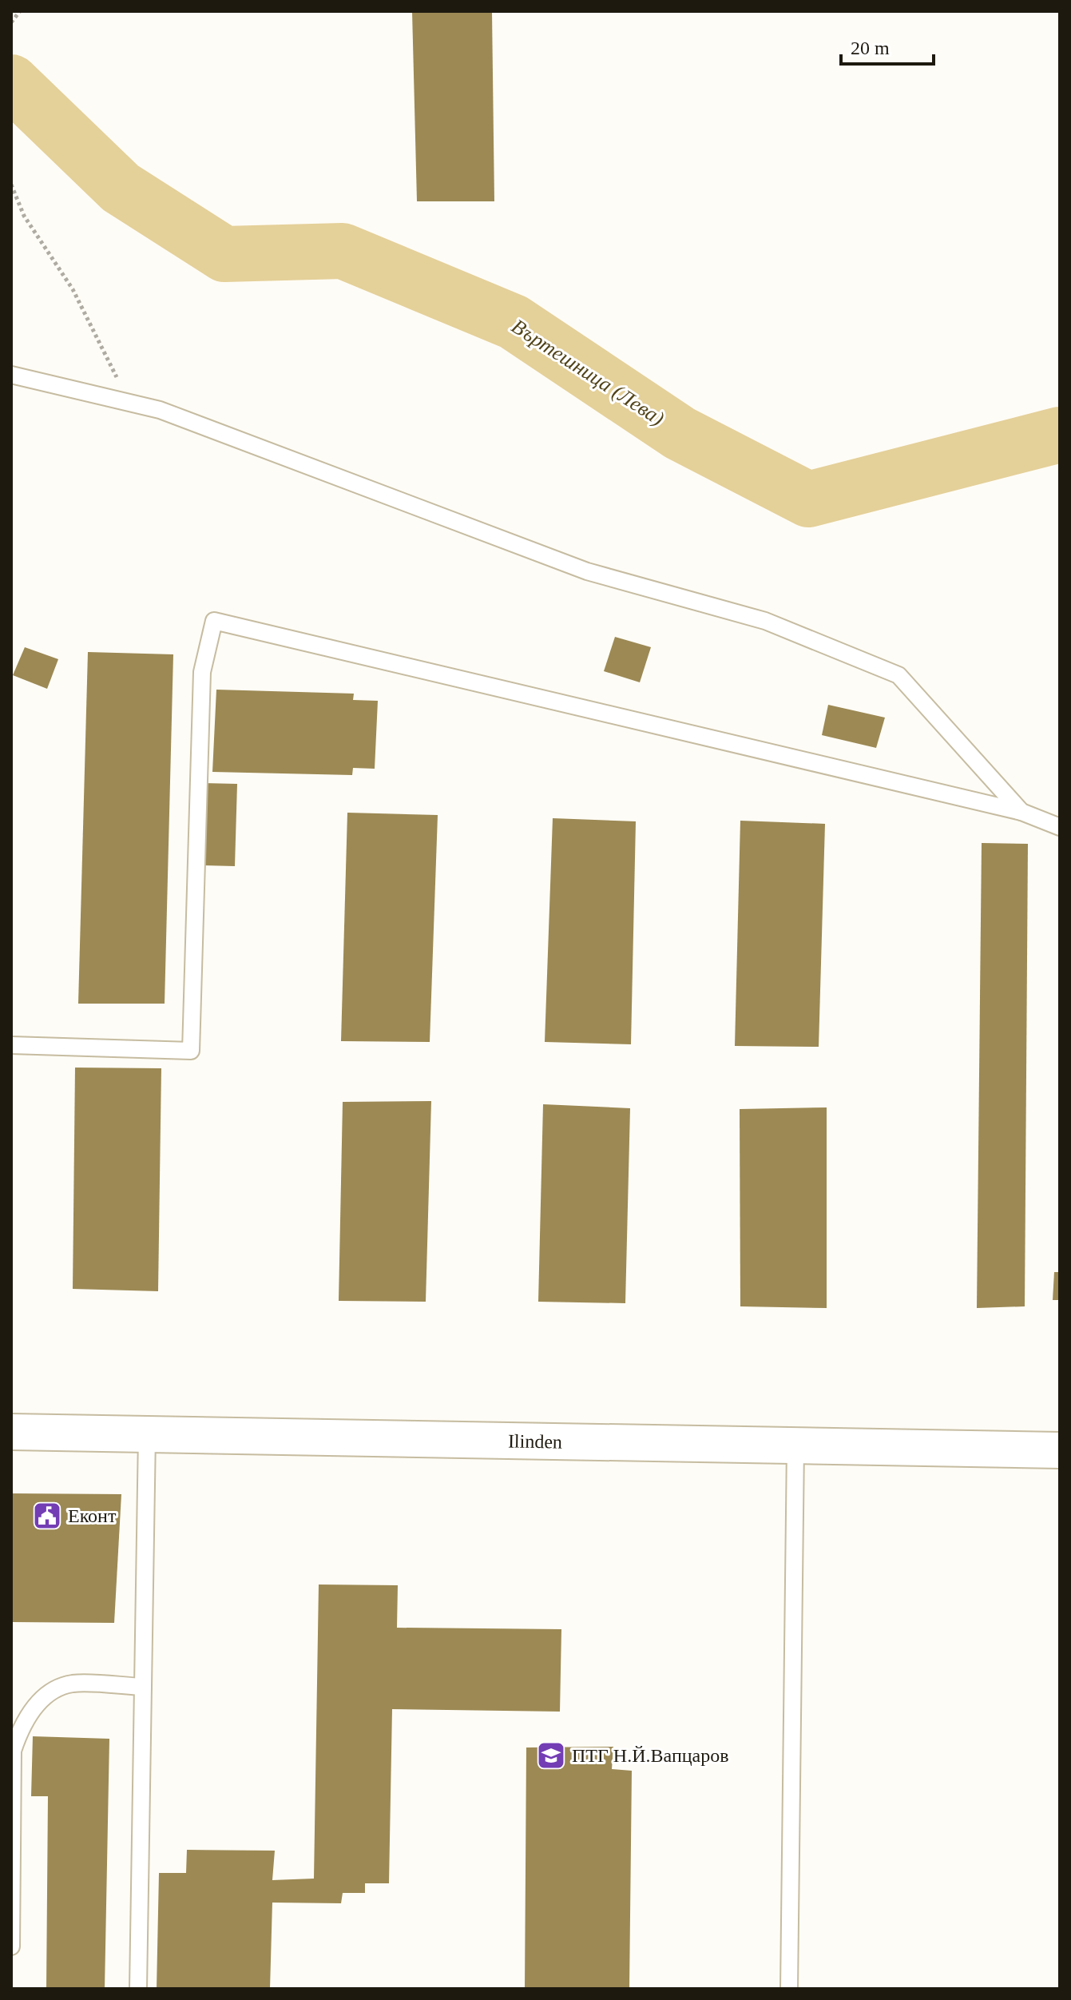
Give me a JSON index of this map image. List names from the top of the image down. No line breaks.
{"streets":{"street":["Ilinden"]},"water":["Въртешница (Лева)"],"places":{"public building":["Еконт"],"school or university":["ПТГ Н.Й.Вапцаров"]},"scale_bar":"20 m"}
